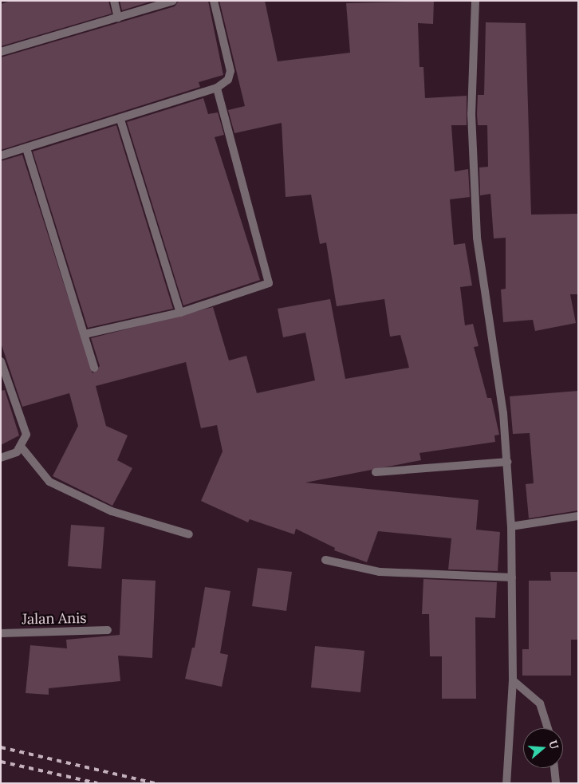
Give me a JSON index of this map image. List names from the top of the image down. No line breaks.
{"streets":{"street":["Jalan Anis"]},"north":"right"}
